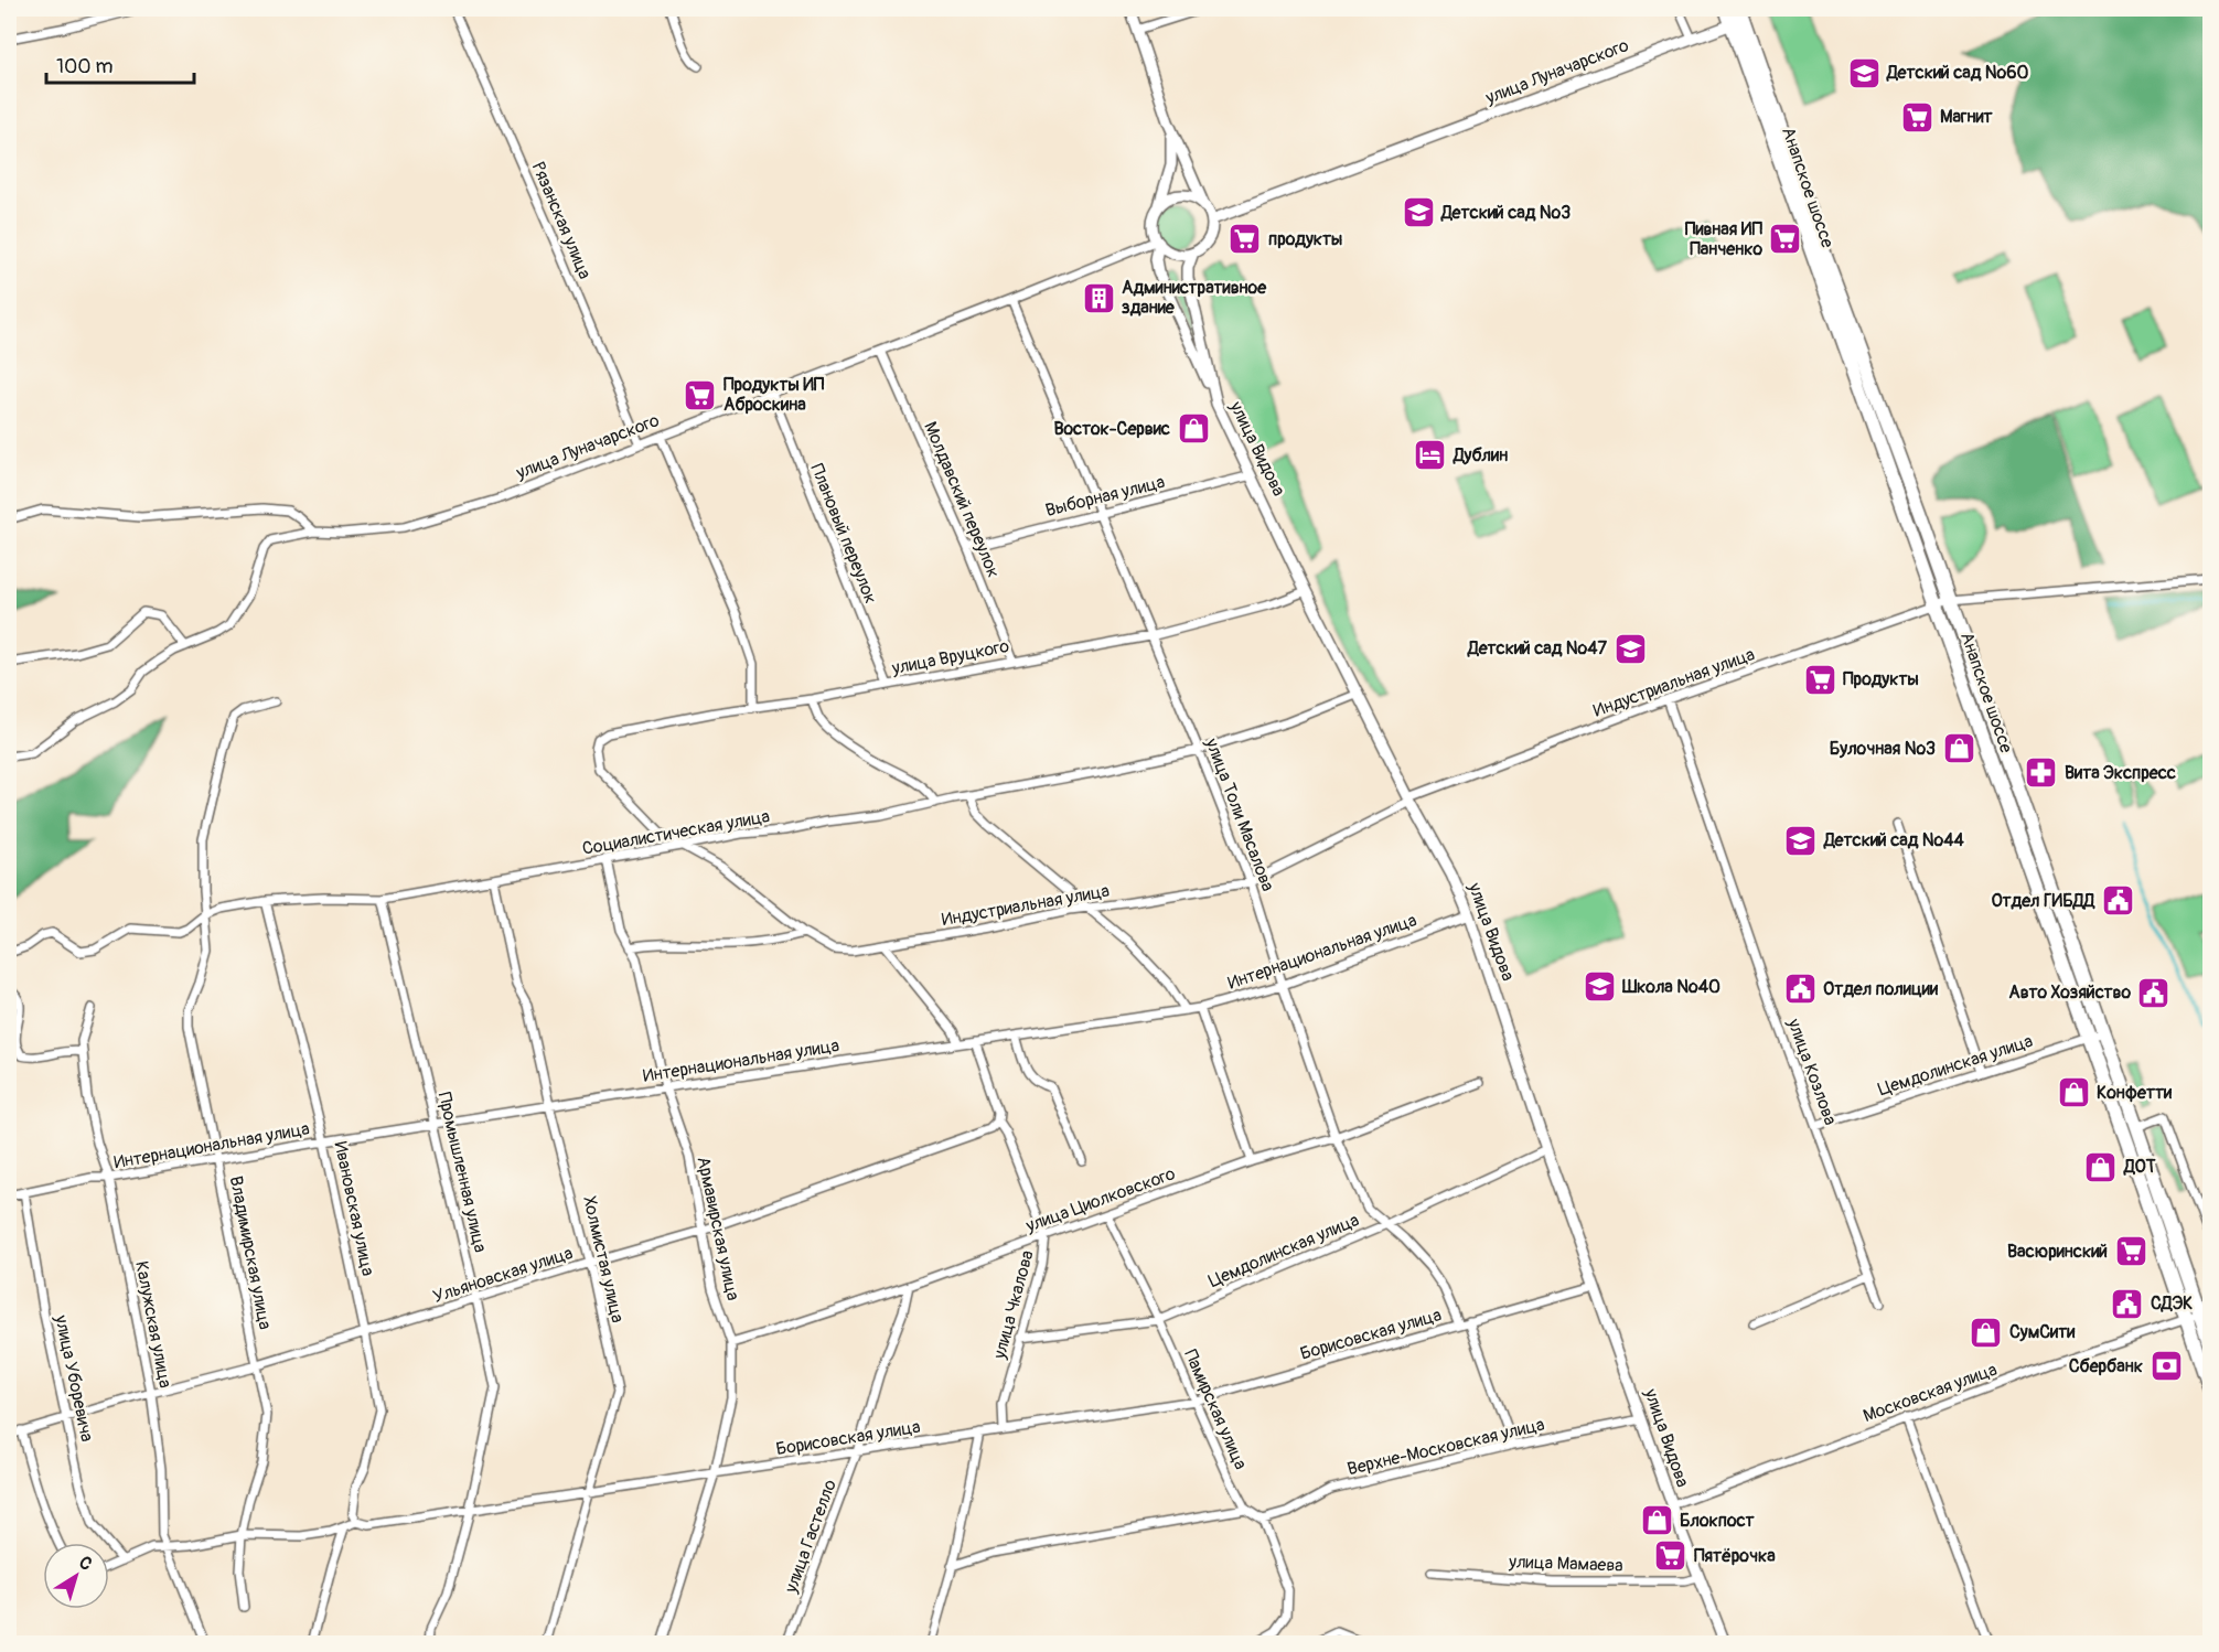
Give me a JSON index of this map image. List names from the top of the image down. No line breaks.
{"streets":{"highway":["Анапское шоссе"],"street":["улица Луначарского","Рязанская улица","улица Видова","Выборная улица","Молдавский переулок","Плановый переулок","улица Вруцкого","Индустриальная улица","улица Толи Масалова","Социалистическая улица","Интернациональная улица","Цемдолинская улица","улица Козлова","Промышленная улица","улица Циолковского","Ивановская улица","Армавирская улица","Владимирская улица","Холмистая улица","Ульяновская улица","улица Чкалова","Калужская улица","Борисовская улица","улица Уборевича","Московская улица","Памирская улица","Верхне-Московская улица","улица Гастелло","улица Мамаева"]},"crossings":[["улица Луначарского","Анапское шоссе"],["улица Луначарского","Рязанская улица"],["улица Луначарского","улица Видова"],["улица Луначарского","Молдавский переулок"],["улица Луначарского","Плановый переулок"],["улица Луначарского","улица Толи Масалова"],["Анапское шоссе","Индустриальная улица"],["Анапское шоссе","Цемдолинская улица"],["Анапское шоссе","Московская улица"],["улица Видова","Выборная улица"],["улица Видова","улица Вруцкого"],["улица Видова","Индустриальная улица"],["улица Видова","Социалистическая улица"],["улица Видова","Интернациональная улица"],["улица Видова","Цемдолинская улица"],["улица Видова","Борисовская улица"],["улица Видова","Московская улица"],["улица Видова","Верхне-Московская улица"],["улица Видова","улица Мамаева"],["Выборная улица","Молдавский переулок"],["Выборная улица","улица Толи Масалова"],["Молдавский переулок","улица Вруцкого"],["Плановый переулок","улица Вруцкого"],["улица Вруцкого","улица Толи Масалова"],["улица Вруцкого","Социалистическая улица"],["Индустриальная улица","улица Толи Масалова"],["Индустриальная улица","улица Козлова"],["улица Толи Масалова","Социалистическая улица"],["улица Толи Масалова","Интернациональная улица"],["улица Толи Масалова","Цемдолинская улица"],["улица Толи Масалова","улица Циолковского"],["улица Толи Масалова","Борисовская улица"],["Социалистическая улица","Промышленная улица"],["Социалистическая улица","Ивановская улица"],["Социалистическая улица","Армавирская улица"],["Социалистическая улица","Владимирская улица"],["Социалистическая улица","Холмистая улица"],["Интернациональная улица","Промышленная улица"],["Интернациональная улица","Ивановская улица"],["Интернациональная улица","Армавирская улица"],["Интернациональная улица","Владимирская улица"],["Интернациональная улица","Холмистая улица"],["Интернациональная улица","улица Чкалова"],["Интернациональная улица","Калужская улица"],["Интернациональная улица","улица Уборевича"],["Цемдолинская улица","улица Козлова"],["Цемдолинская улица","улица Чкалова"],["Цемдолинская улица","Памирская улица"],["Промышленная улица","Ульяновская улица"],["Промышленная улица","Борисовская улица"],["улица Циолковского","Армавирская улица"],["улица Циолковского","улица Чкалова"],["улица Циолковского","Памирская улица"],["улица Циолковского","улица Гастелло"],["Ивановская улица","Ульяновская улица"],["Ивановская улица","Борисовская улица"],["Армавирская улица","Ульяновская улица"],["Армавирская улица","Борисовская улица"],["Владимирская улица","Ульяновская улица"],["Владимирская улица","Борисовская улица"],["Холмистая улица","Ульяновская улица"],["Холмистая улица","Борисовская улица"],["Ульяновская улица","улица Чкалова"],["Ульяновская улица","Калужская улица"],["Ульяновская улица","улица Уборевича"],["улица Чкалова","Борисовская улица"],["Калужская улица","Борисовская улица"],["Борисовская улица","улица Уборевича"],["Борисовская улица","Памирская улица"],["Борисовская улица","улица Гастелло"],["Памирская улица","Верхне-Московская улица"]],"places":{"school or university":["Детский сад №60","Детский сад №3","Детский сад №47","Детский сад №44","Школа №40"],"supermarket":["Магнит","продукты","Пивная ИП Панченко","Продукты ИП Аброскина","Продукты","Васюринский","Пятёрочка"],"building":["Административное здание"],"shop":["Восток-Сервис","Булочная №3","Конфетти","ДОТ","СумСити","Блокпост"],"hotel":["Дублин"],"pharmacy":["Вита Экспресс"],"public building":["Отдел ГИБДД","Отдел полиции","Авто Хозяйство","СДЭК"],"bank":["Сбербанк"]},"scale_bar":"100 m","north":"top right"}
